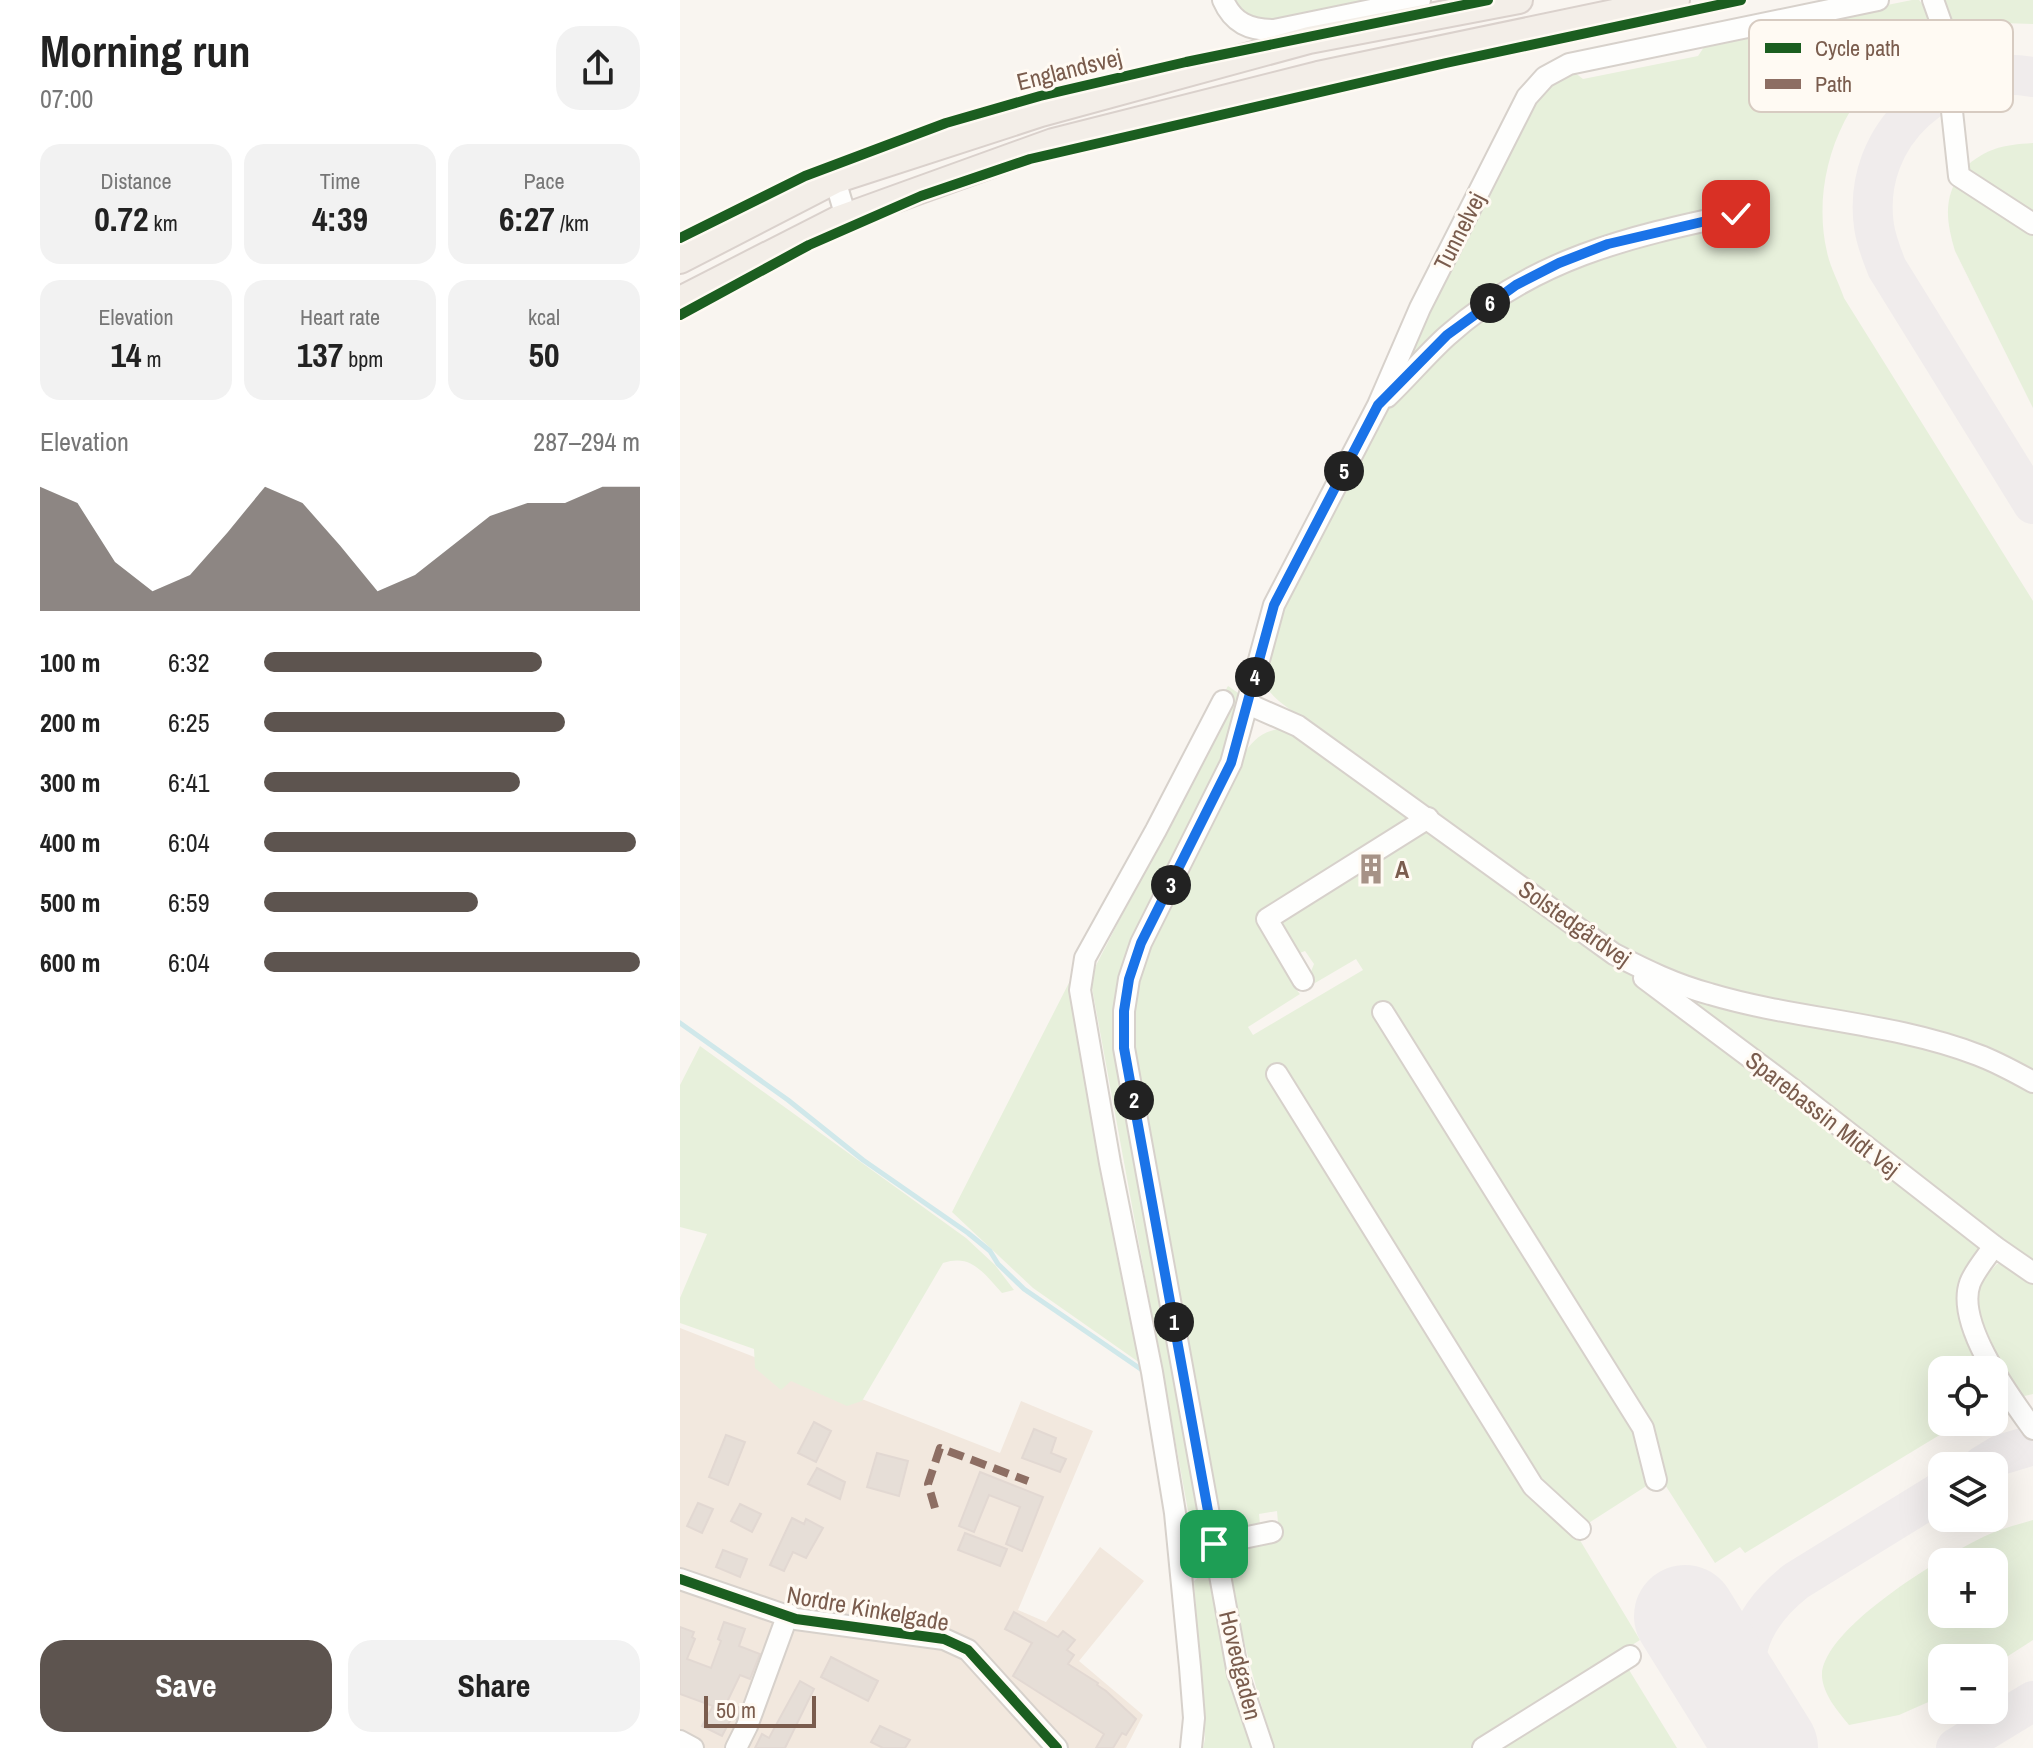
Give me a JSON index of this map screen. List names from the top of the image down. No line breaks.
{"streets":{"main road":["Englandsvej"],"street":["Tunnelvej","Solstedgårdvej","Sparebassin Midt Vej","Nordre Kinkelgade","Hovedgaden"]},"crossings":[["Tunnelvej","Solstedgårdvej"],["Tunnelvej","Hovedgaden"],["Solstedgårdvej","Sparebassin Midt Vej"],["Solstedgårdvej","Hovedgaden"]],"places":{"building":["A"]},"legend":["Cycle path","Path"],"scale_bar":"50 m","page":{"heading":["Morning run","07:00"],"stats":[["Distance","0.72 km"],["Time","4:39"],["Pace","6:27 /km"],["Elevation","14 m"],["Heart rate","137 bpm"],["kcal","50"]],"pins":["6","5","4","3","2","1"],"chart":["Elevation","287–294 m"],"list":[{"name":"100 m","note":"6:32"},{"name":"200 m","note":"6:25"},{"name":"300 m","note":"6:41"},{"name":"400 m","note":"6:04"},{"name":"500 m","note":"6:59"},{"name":"600 m","note":"6:04"}],"map_buttons":["+","−"],"buttons":["Save","Share"],"scale":"50 m"}}
